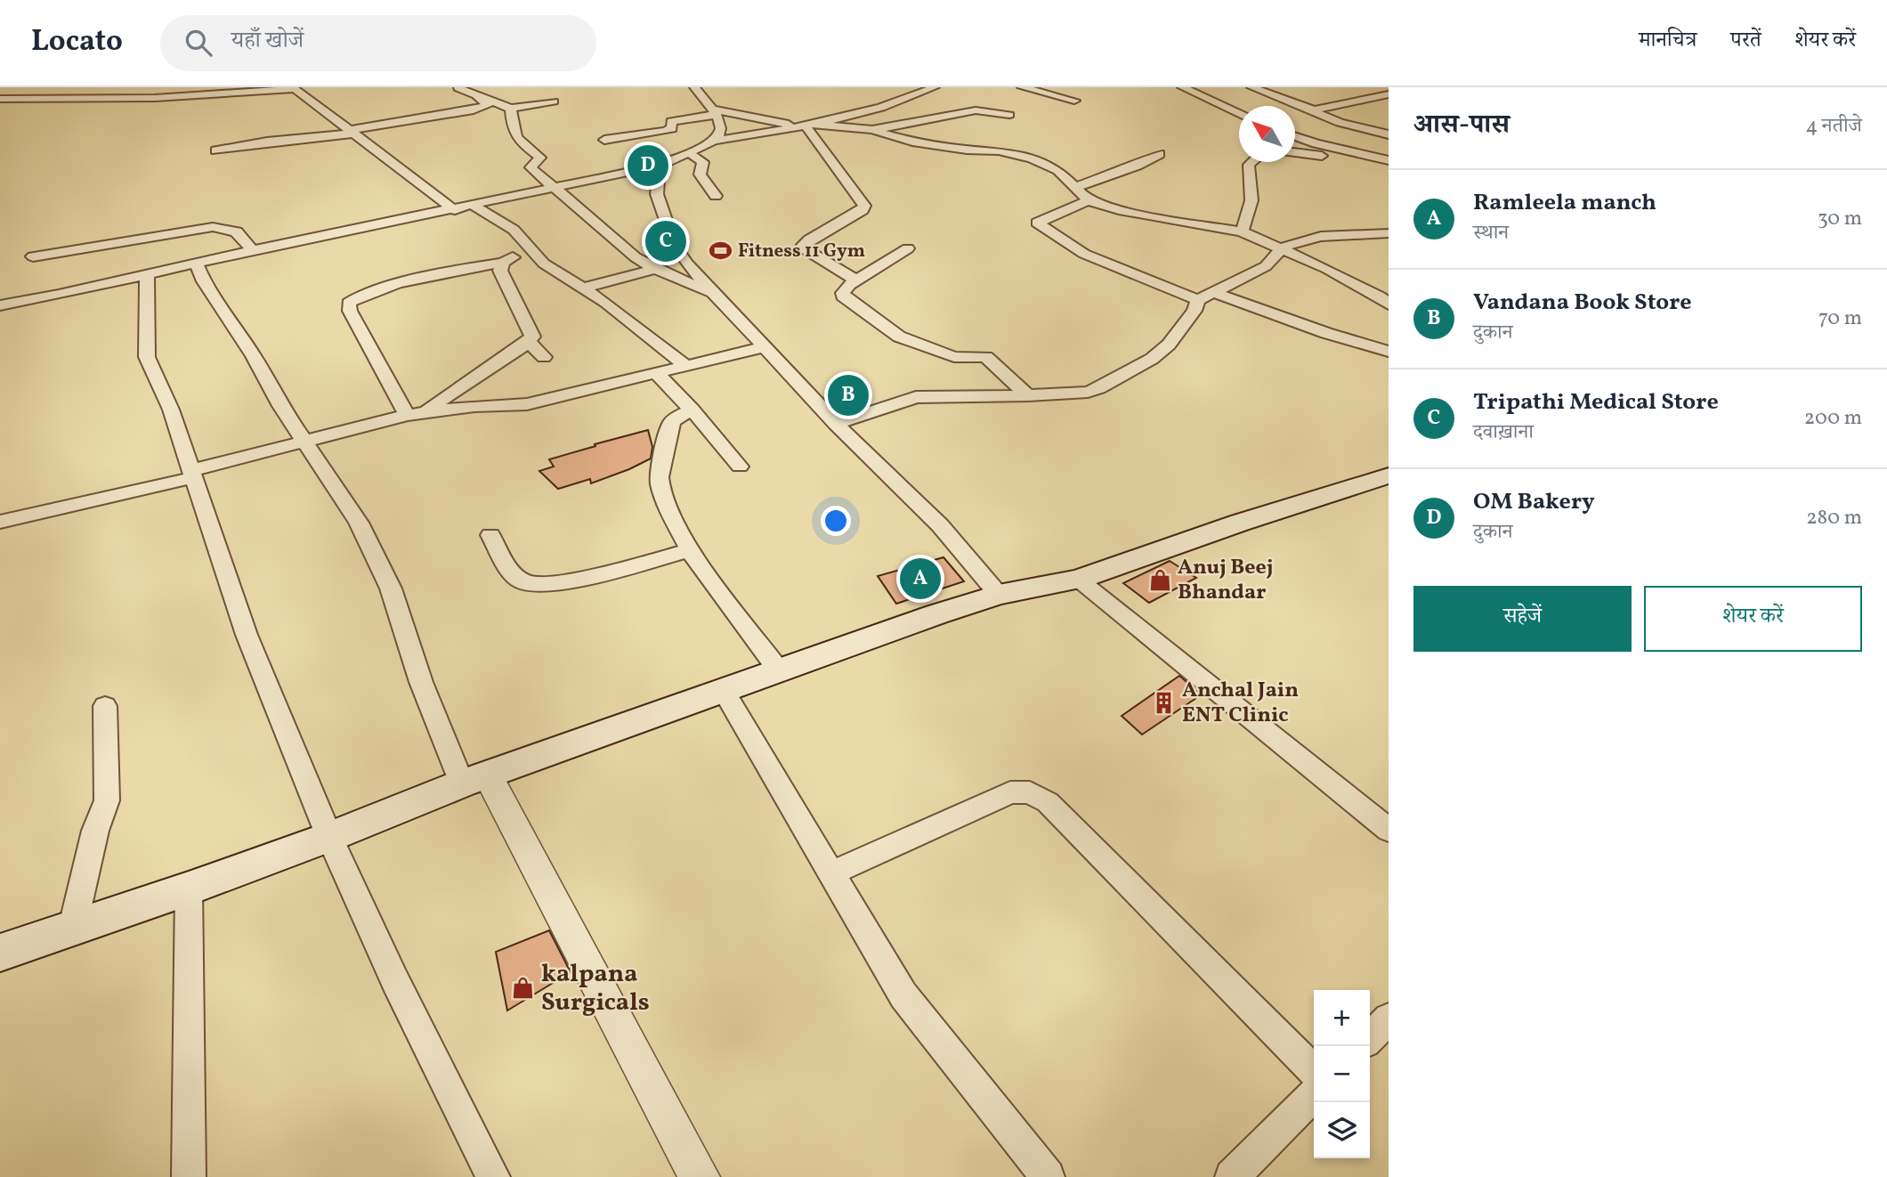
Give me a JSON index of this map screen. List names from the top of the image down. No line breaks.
{"places":{"sports":["Fitness 11 Gym"],"shop":["Anuj Beej Bhandar","kalpana Surgicals"],"building":["Anchal Jain ENT Clinic"]},"north":"top left","page":{"header":"Locato","search":"यहाँ खोजें","nav":["मानचित्र","परतें","शेयर करें"],"heading":["आस-पास","4 नतीजे"],"pins":["D","C","B","A"],"list":[{"mark":"A","name":"Ramleela manch","note":"स्थान","value":"30 m"},{"mark":"B","name":"Vandana Book Store","note":"दुकान","value":"70 m"},{"mark":"C","name":"Tripathi Medical Store","note":"दवाख़ाना","value":"200 m"},{"mark":"D","name":"OM Bakery","note":"दुकान","value":"280 m"}],"buttons":["सहेजें","शेयर करें"],"map_buttons":["+","−"]}}
